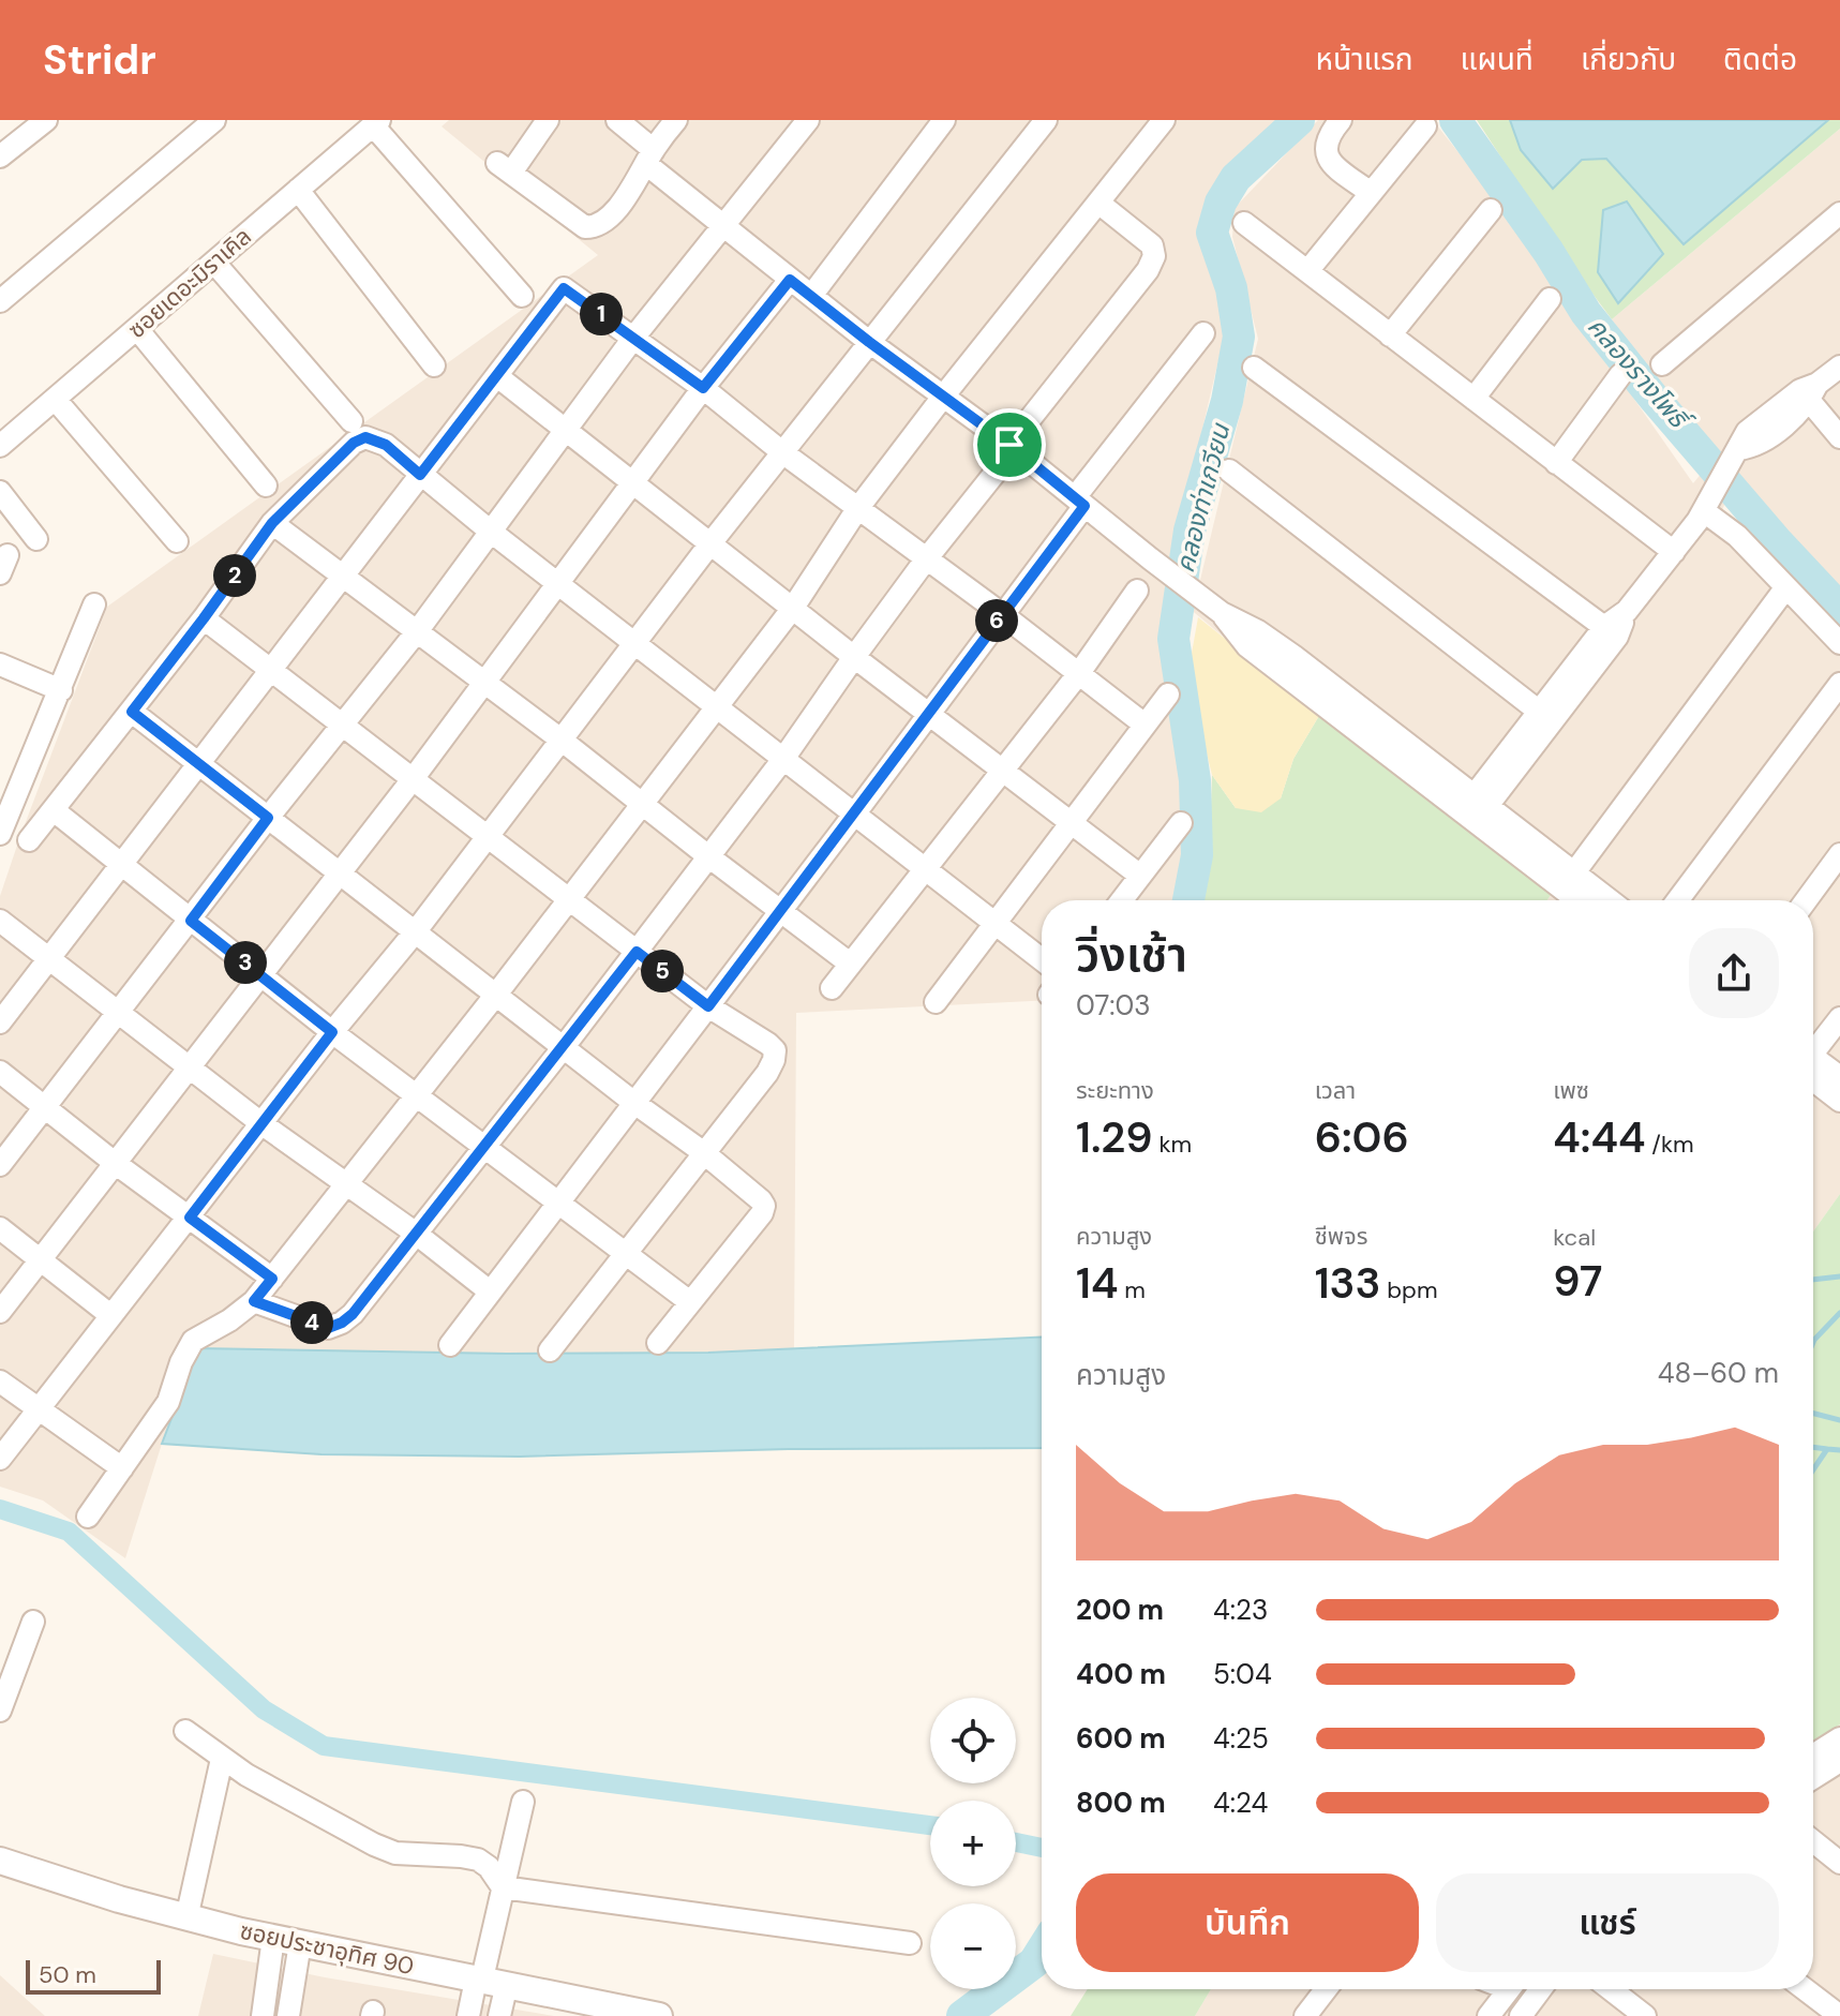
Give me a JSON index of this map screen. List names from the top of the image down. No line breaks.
{"streets":{"street":["ซอยเดอะมิราเคิล","ซอยประชาอุทิศ 90"]},"water":["คลองรางโพธิ์","คลองท่าเกวียน"],"scale_bar":"50 m","page":{"header":"Stridr","nav":["หน้าแรก","แผนที่","เกี่ยวกับ","ติดต่อ"],"pins":["1","2","6","3","5","4"],"heading":["วิ่งเช้า","07:03"],"stats":[["ระยะทาง","1.29 km"],["เวลา","6:06"],["เพซ","4:44 /km"],["ความสูง","14 m"],["ชีพจร","133 bpm"],["kcal","97"]],"chart":["ความสูง","48–60 m"],"list":[{"name":"200 m","note":"4:23"},{"name":"400 m","note":"5:04"},{"name":"600 m","note":"4:25"},{"name":"800 m","note":"4:24"}],"map_buttons":["+","−"],"buttons":["บันทึก","แชร์"],"scale":"50 m"}}
